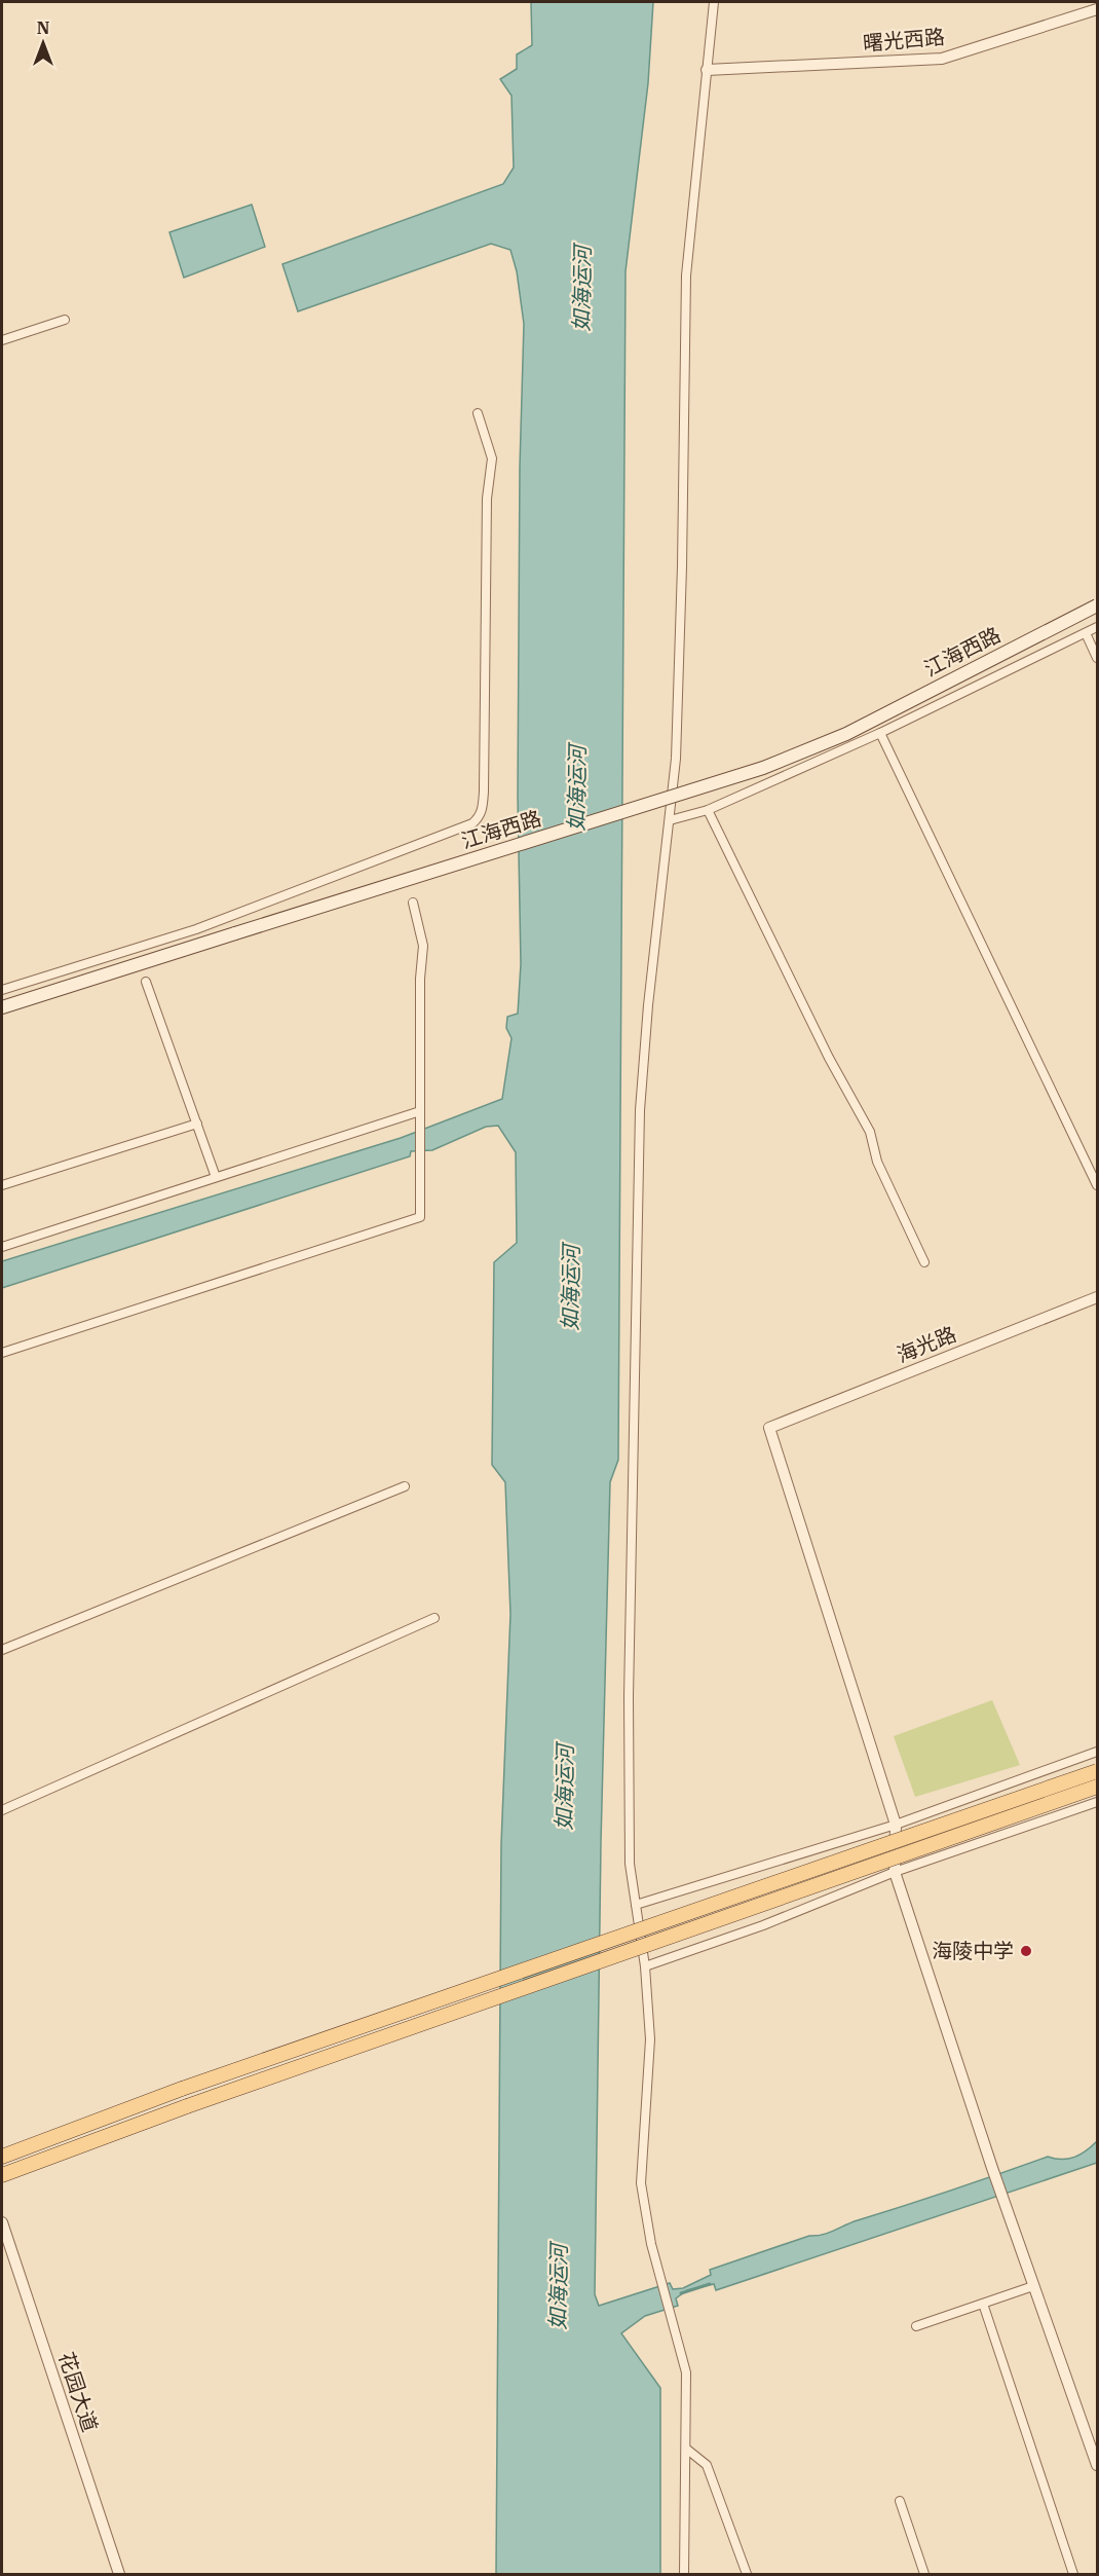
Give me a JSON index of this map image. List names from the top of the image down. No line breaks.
{"streets":{"main road":["江海西路"],"street":["曙光西路","海光路","花园大道"]},"water":["如海运河"],"places":["海陵中学"],"north":"top"}
